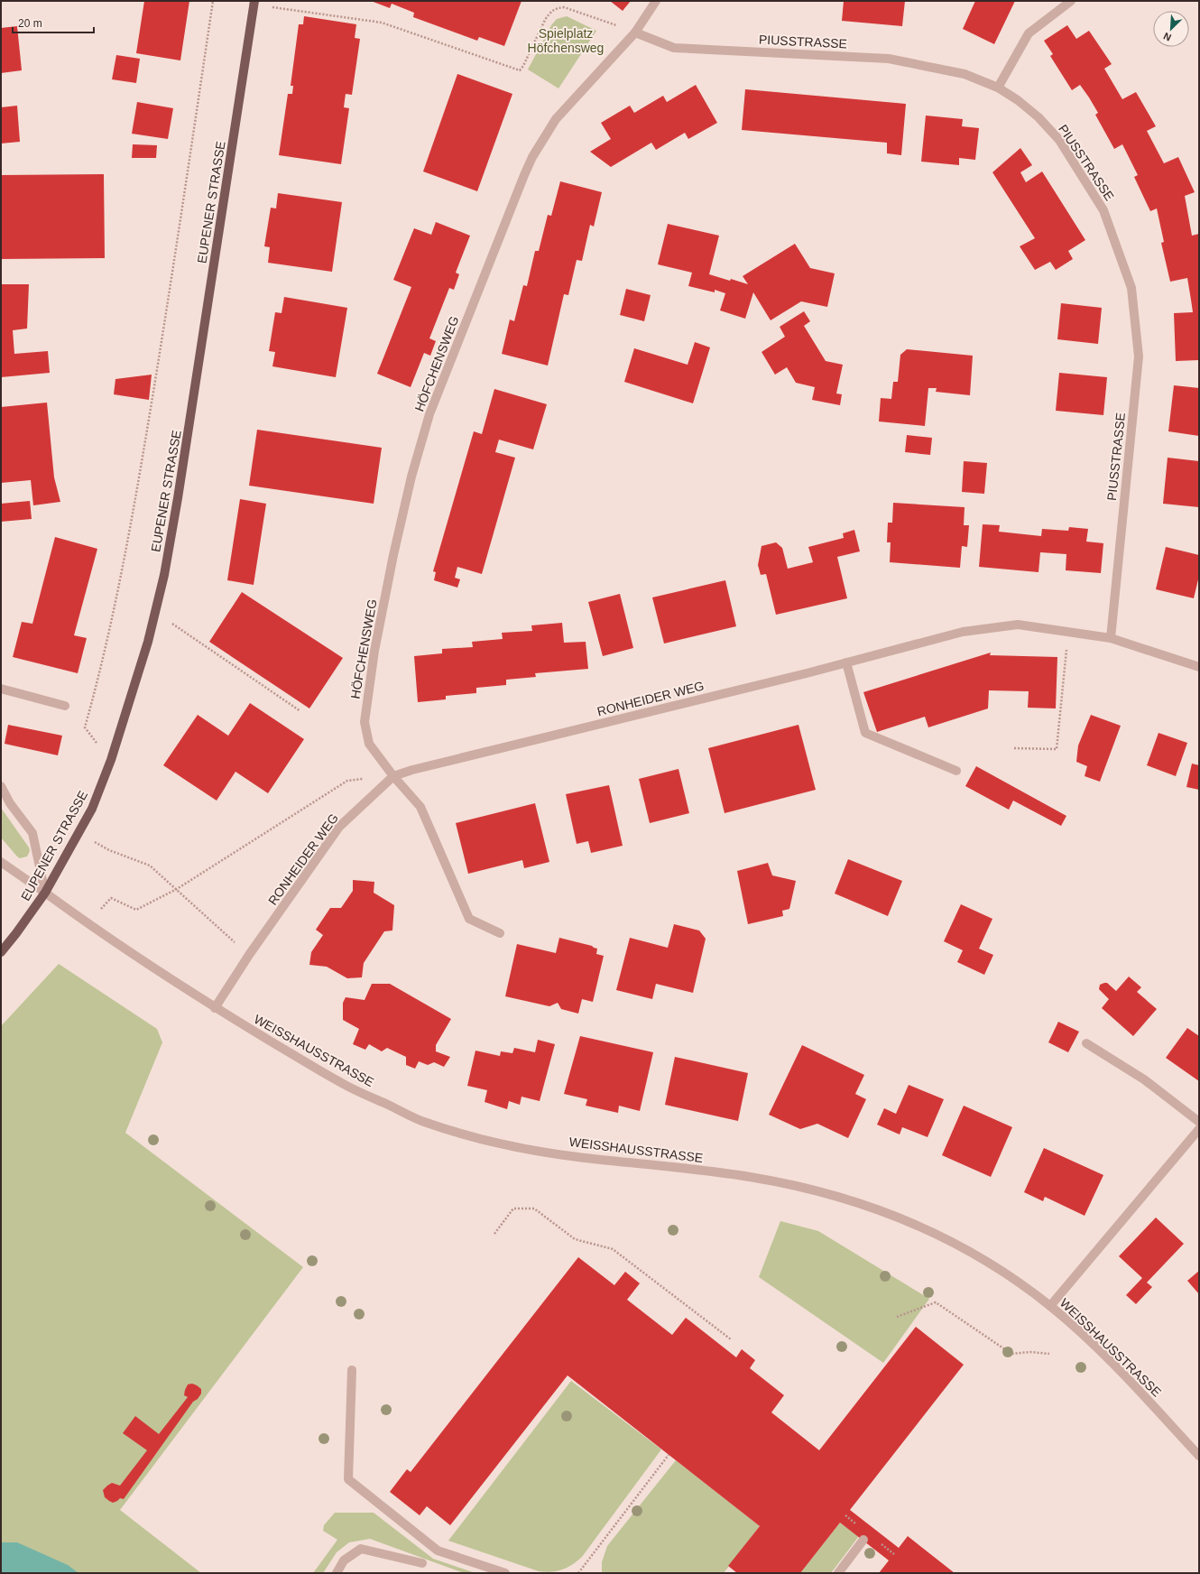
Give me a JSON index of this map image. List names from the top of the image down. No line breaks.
{"streets":{"main road":["EUPENER STRASSE"],"street":["PIUSSTRASSE","HÖFCHENSWEG","RONHEIDER WEG","WEISSHAUSSTRASSE"]},"crossings":[["PIUSSTRASSE","HÖFCHENSWEG"],["PIUSSTRASSE","RONHEIDER WEG"],["EUPENER STRASSE","WEISSHAUSSTRASSE"],["HÖFCHENSWEG","RONHEIDER WEG"],["RONHEIDER WEG","WEISSHAUSSTRASSE"]],"parks":["Spielplatz Höfchensweg"],"scale_bar":"20 m","north":"bottom left"}
